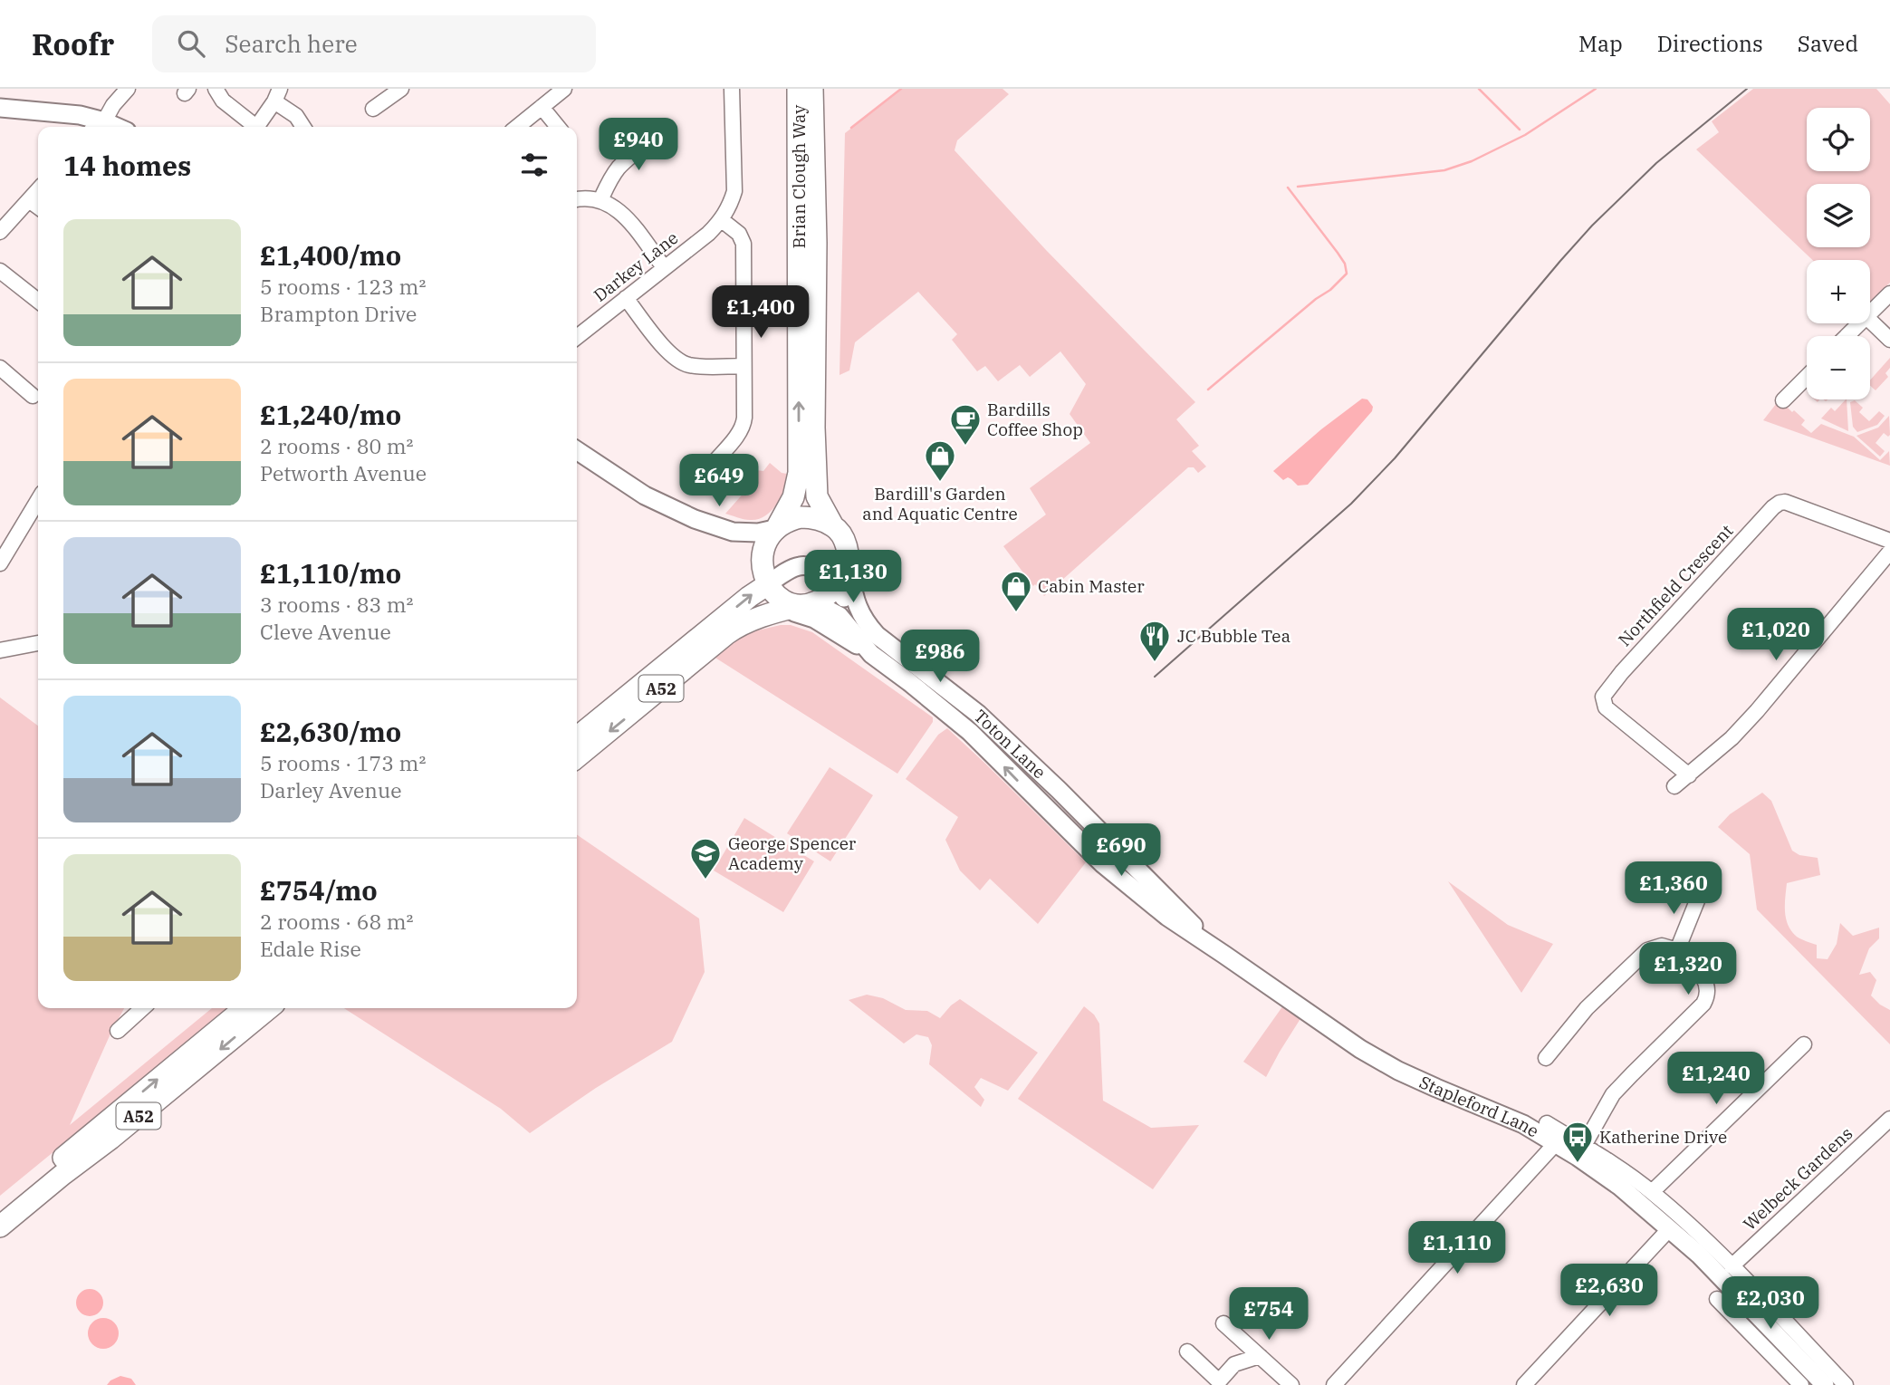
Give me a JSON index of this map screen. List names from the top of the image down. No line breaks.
{"streets":{"highway":["Brian Clough Way","A52"],"main road":["Toton Lane","Stapleford Lane"],"street":["Darkey Lane","Northfield Crescent","Welbeck Gardens"]},"crossings":[["Brian Clough Way","A52"],["Brian Clough Way","Toton Lane"],["A52","Toton Lane"],["Toton Lane","Stapleford Lane"],["Stapleford Lane","Welbeck Gardens"]],"places":{"cafe":["Bardills Coffee Shop"],"shop":["Bardill's Garden and Aquatic Centre","Cabin Master"],"restaurant":["JC Bubble Tea"],"school or university":["George Spencer Academy"],"bus stop":["Katherine Drive"]},"page":{"header":"Roofr","search":"Search here","nav":["Map","Directions","Saved"],"map_buttons":["+","−"],"price":["£940","£1,400","£649","£1,130","£1,020","£986","£690","£1,360","£1,320","£1,240","£1,110","£2,630","£2,030","£754"],"heading":"14 homes","list":[{"name":"£1,400/mo","note":"5 rooms · 123 m² · Brampton Drive"},{"name":"£1,240/mo","note":"2 rooms · 80 m² · Petworth Avenue"},{"name":"£1,110/mo","note":"3 rooms · 83 m² · Cleve Avenue"},{"name":"£2,630/mo","note":"5 rooms · 173 m² · Darley Avenue"},{"name":"£754/mo","note":"2 rooms · 68 m² · Edale Rise"}]}}
